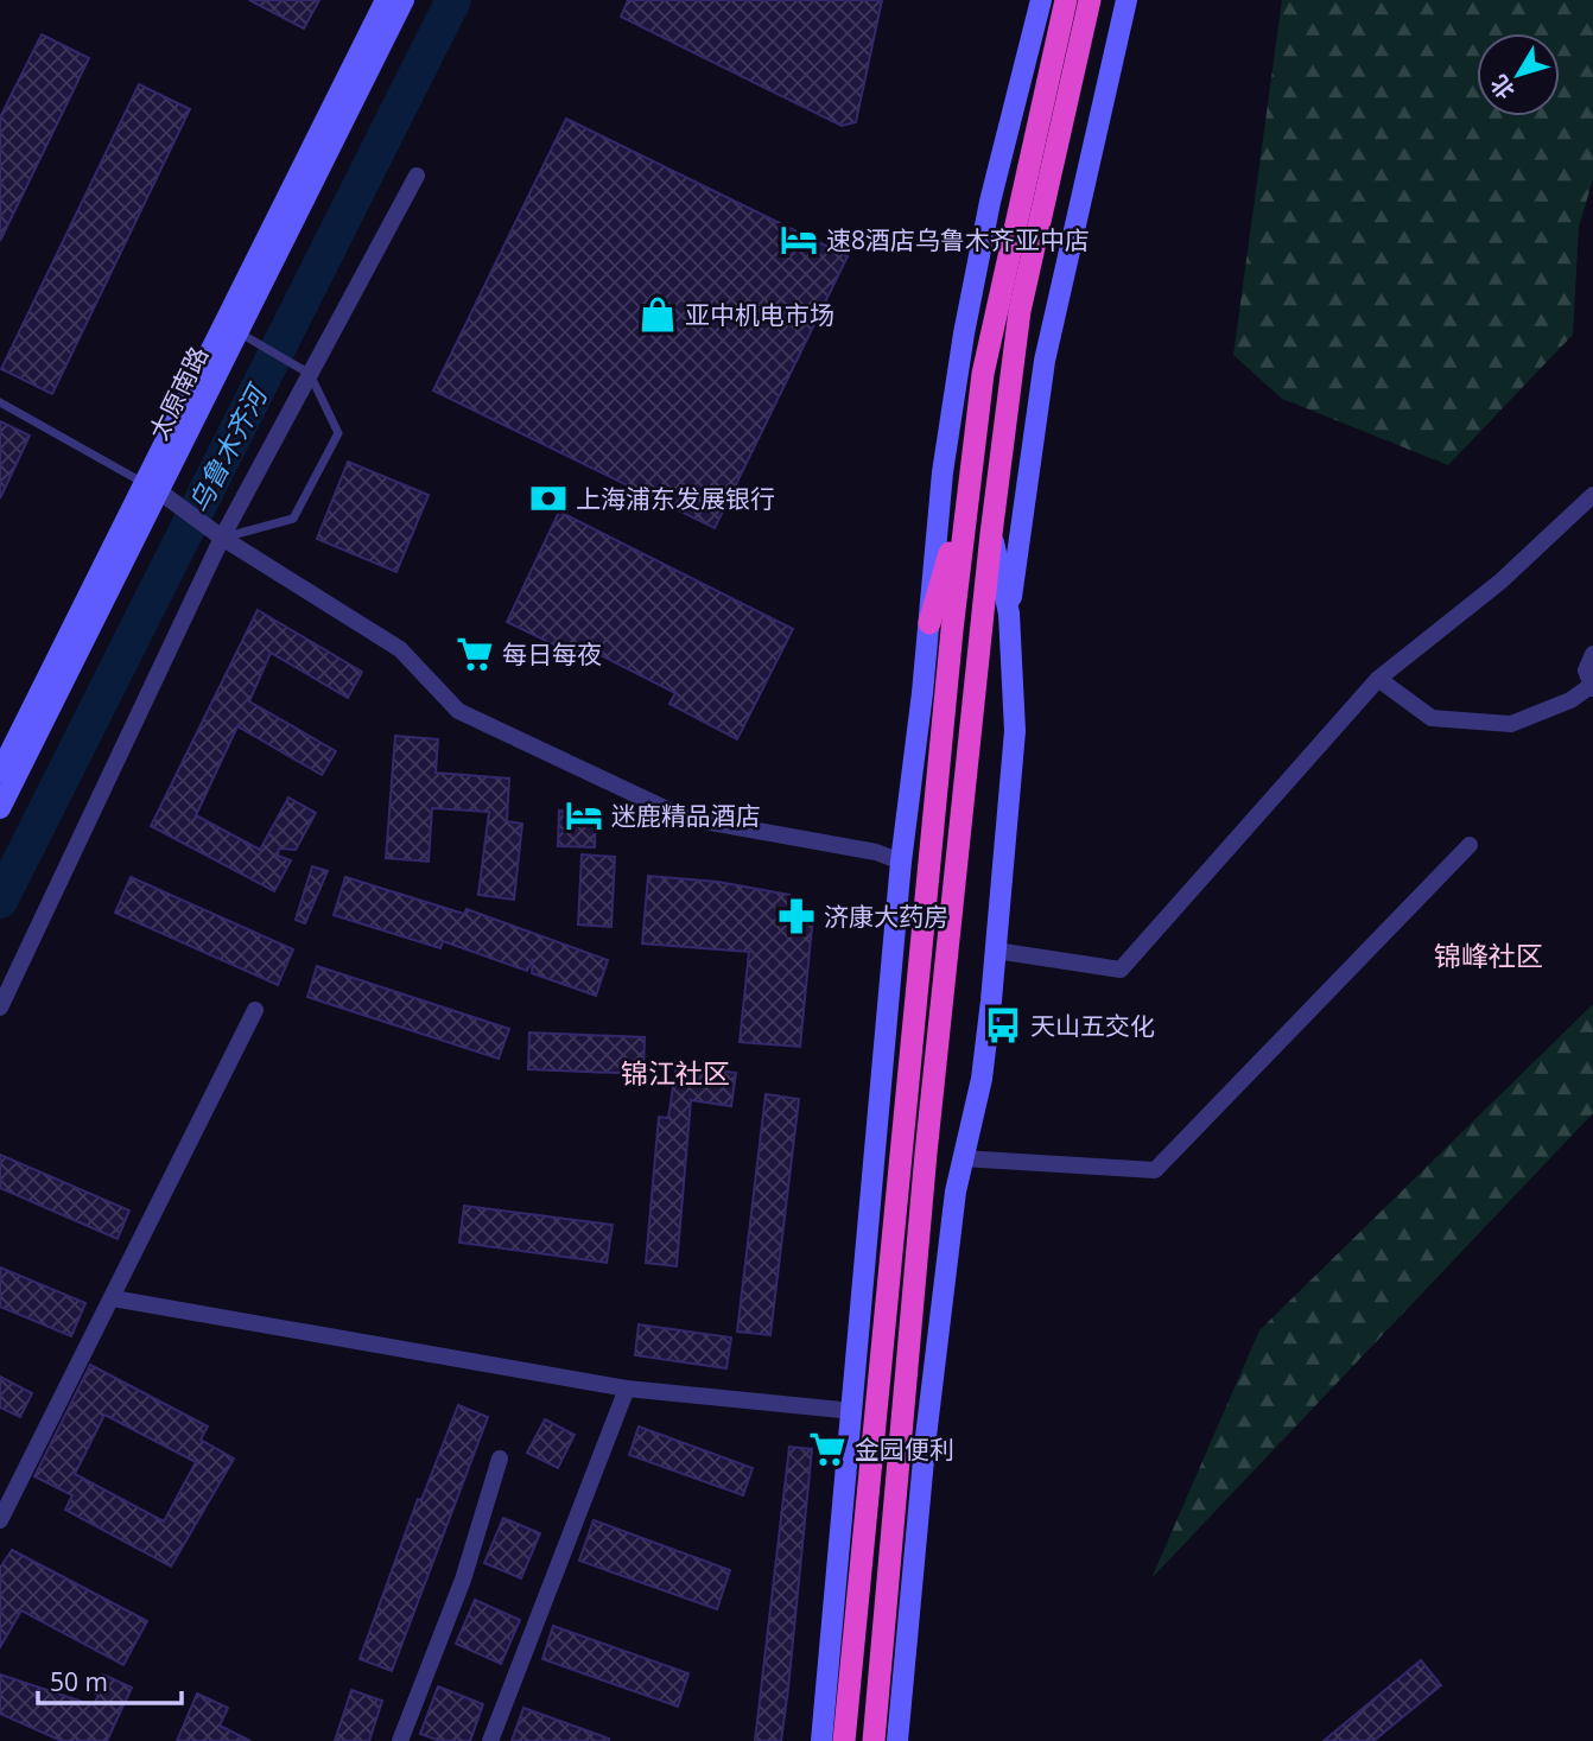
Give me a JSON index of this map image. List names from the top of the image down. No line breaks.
{"streets":{"main road":["太原南路"]},"districts":["锦峰社区","锦江社区"],"water":["乌鲁木齐河"],"places":{"hotel":["速8酒店乌鲁木齐亚中店","迷鹿精品酒店"],"shop":["亚中机电市场"],"bank":["上海浦东发展银行"],"supermarket":["每日每夜","金园便利"],"pharmacy":["济康大药房"],"bus stop":["天山五交化"]},"scale_bar":"50 m","north":"bottom left"}
